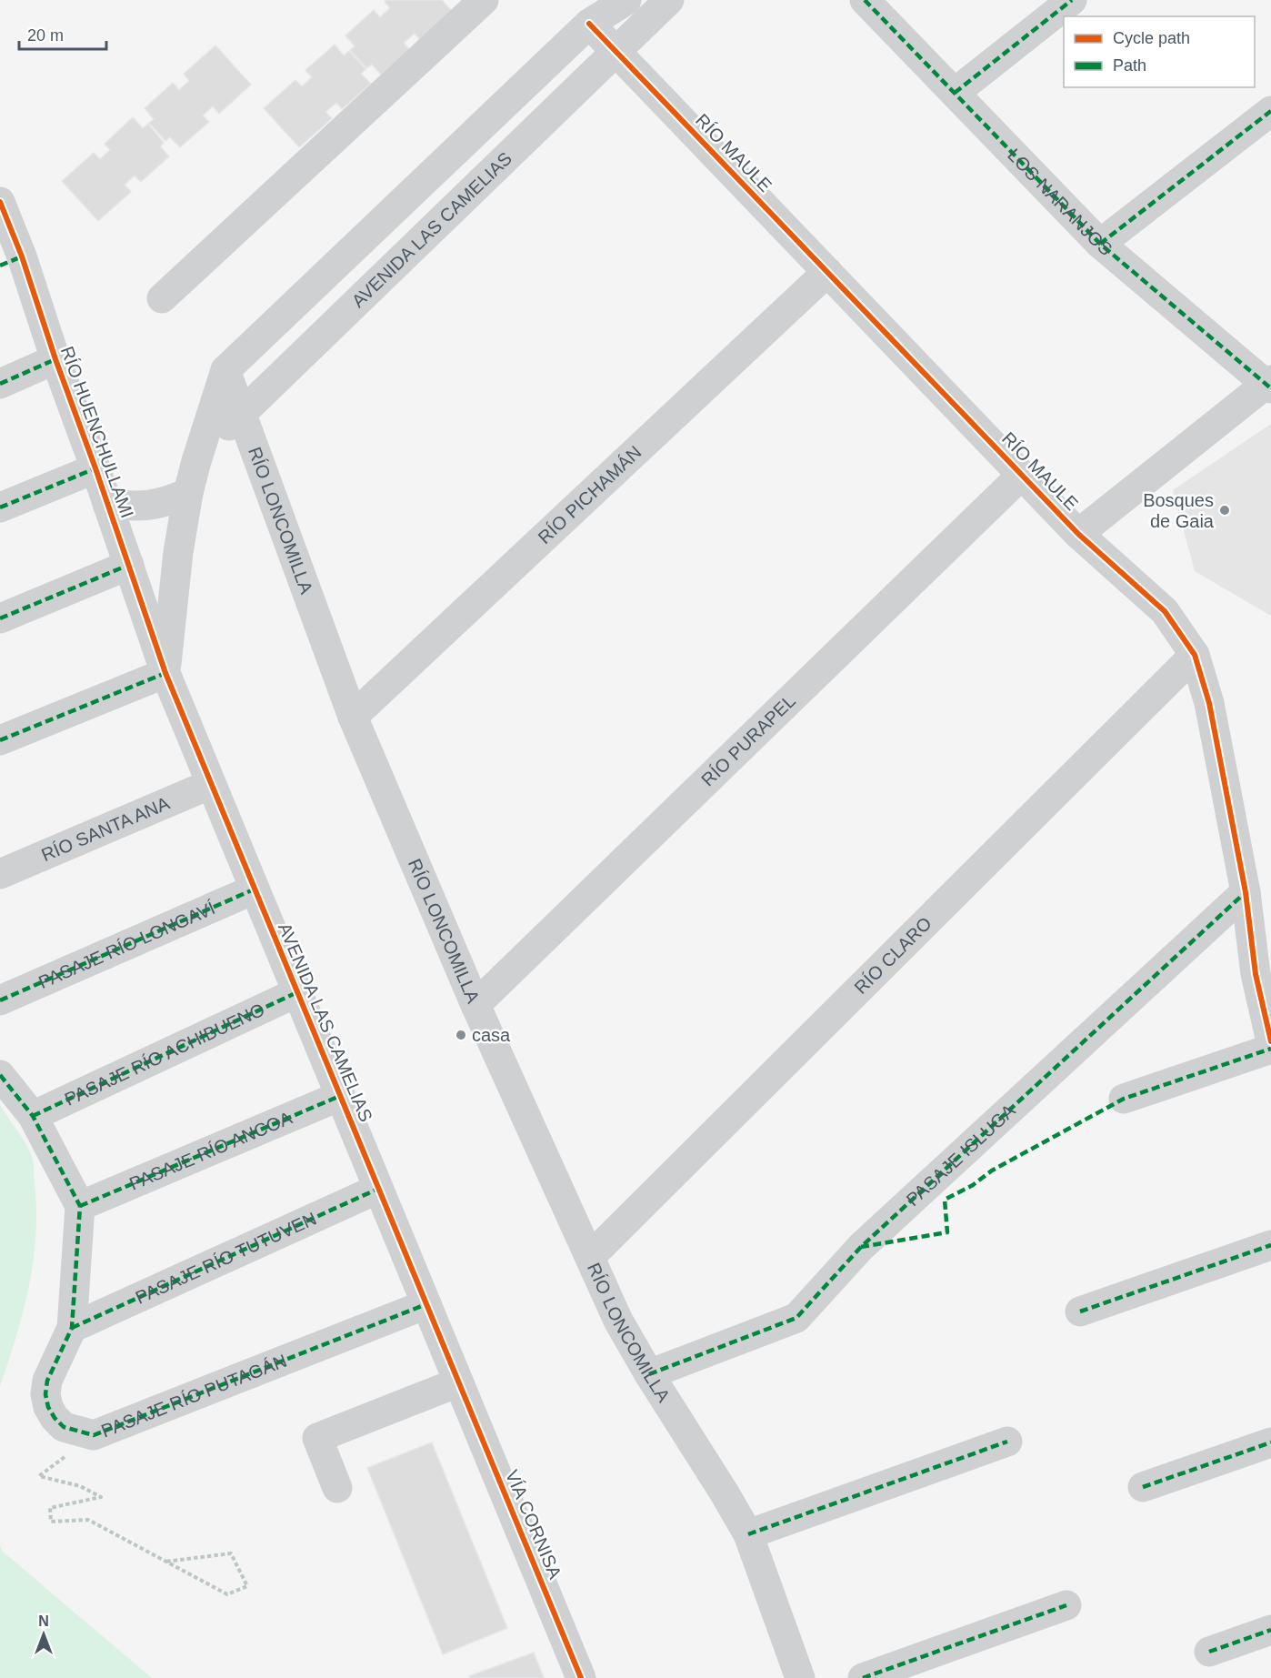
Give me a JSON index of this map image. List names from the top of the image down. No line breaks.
{"streets":{"street":["RÍO MAULE","LOS NARANJOS","AVENIDA LAS CAMELIAS","RÍO HUENCHULLAMI","RÍO PICHAMÁN","RÍO LONCOMILLA","RÍO PURAPEL","RÍO SANTA ANA","PASAJE RÍO LONGAVÍ","RÍO CLARO","PASAJE RÍO ACHIBUENO","PASAJE RÍO ANCOA","PASAJE ISLUGA","PASAJE RÍO TUTUVEN","PASAJE RÍO PUTAGÁN","VÍA CORNISA"]},"crossings":[["RÍO MAULE","AVENIDA LAS CAMELIAS"],["RÍO MAULE","RÍO PICHAMÁN"],["RÍO MAULE","RÍO PURAPEL"],["RÍO MAULE","RÍO CLARO"],["RÍO MAULE","PASAJE ISLUGA"],["AVENIDA LAS CAMELIAS","RÍO HUENCHULLAMI"],["AVENIDA LAS CAMELIAS","RÍO LONCOMILLA"],["AVENIDA LAS CAMELIAS","RÍO SANTA ANA"],["AVENIDA LAS CAMELIAS","PASAJE RÍO LONGAVÍ"],["AVENIDA LAS CAMELIAS","PASAJE RÍO ACHIBUENO"],["AVENIDA LAS CAMELIAS","PASAJE RÍO ANCOA"],["AVENIDA LAS CAMELIAS","PASAJE RÍO TUTUVEN"],["AVENIDA LAS CAMELIAS","PASAJE RÍO PUTAGÁN"],["AVENIDA LAS CAMELIAS","VÍA CORNISA"],["RÍO PICHAMÁN","RÍO LONCOMILLA"],["RÍO LONCOMILLA","RÍO PURAPEL"],["RÍO LONCOMILLA","RÍO CLARO"],["RÍO LONCOMILLA","PASAJE ISLUGA"],["PASAJE RÍO TUTUVEN","PASAJE RÍO PUTAGÁN"]],"places":["Bosques de Gaia","casa"],"legend":["Cycle path","Path"],"scale_bar":"20 m","north":"top"}
